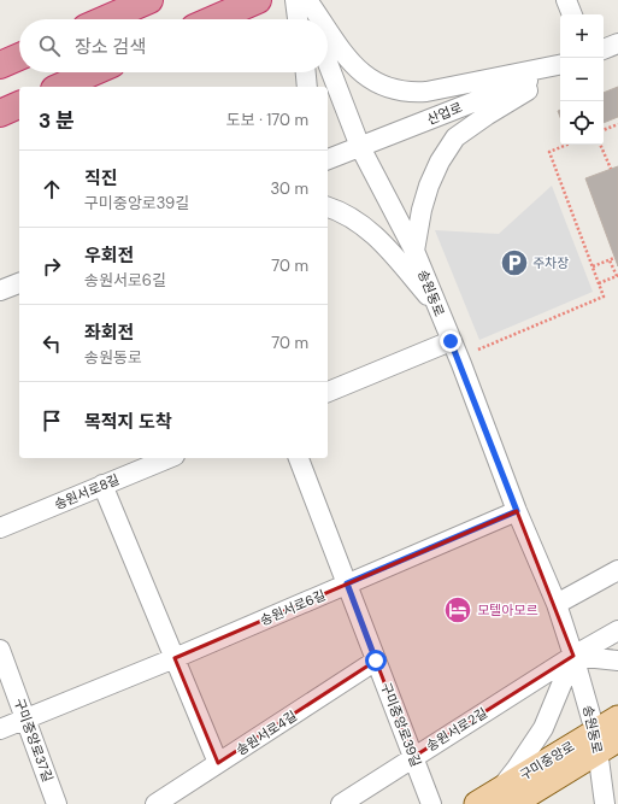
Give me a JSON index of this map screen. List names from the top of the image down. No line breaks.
{"streets":{"main road":["구미중앙로"],"street":["산업로","송원동로","송원서로8길","송원서로6길","구미중앙로39길","송원서로2길","송원서로4길","구미중앙로37길"]},"crossings":[["산업로","송원동로"],["송원동로","송원서로6길"],["송원동로","송원서로2길"],["송원동로","구미중앙로"],["송원서로6길","구미중앙로39길"],["송원서로6길","구미중앙로37길"],["구미중앙로39길","송원서로2길"],["구미중앙로39길","송원서로4길"]],"places":{"parking":["주차장"],"hotel":["모텔아모르"]},"page":{"map_buttons":["+","−"],"search":"장소 검색","heading":["3 분","도보 · 170 m"],"list":[["직진","구미중앙로39길","30 m"],["우회전","송원서로6길","70 m"],["좌회전","송원동로","70 m"],"목적지 도착"]}}
